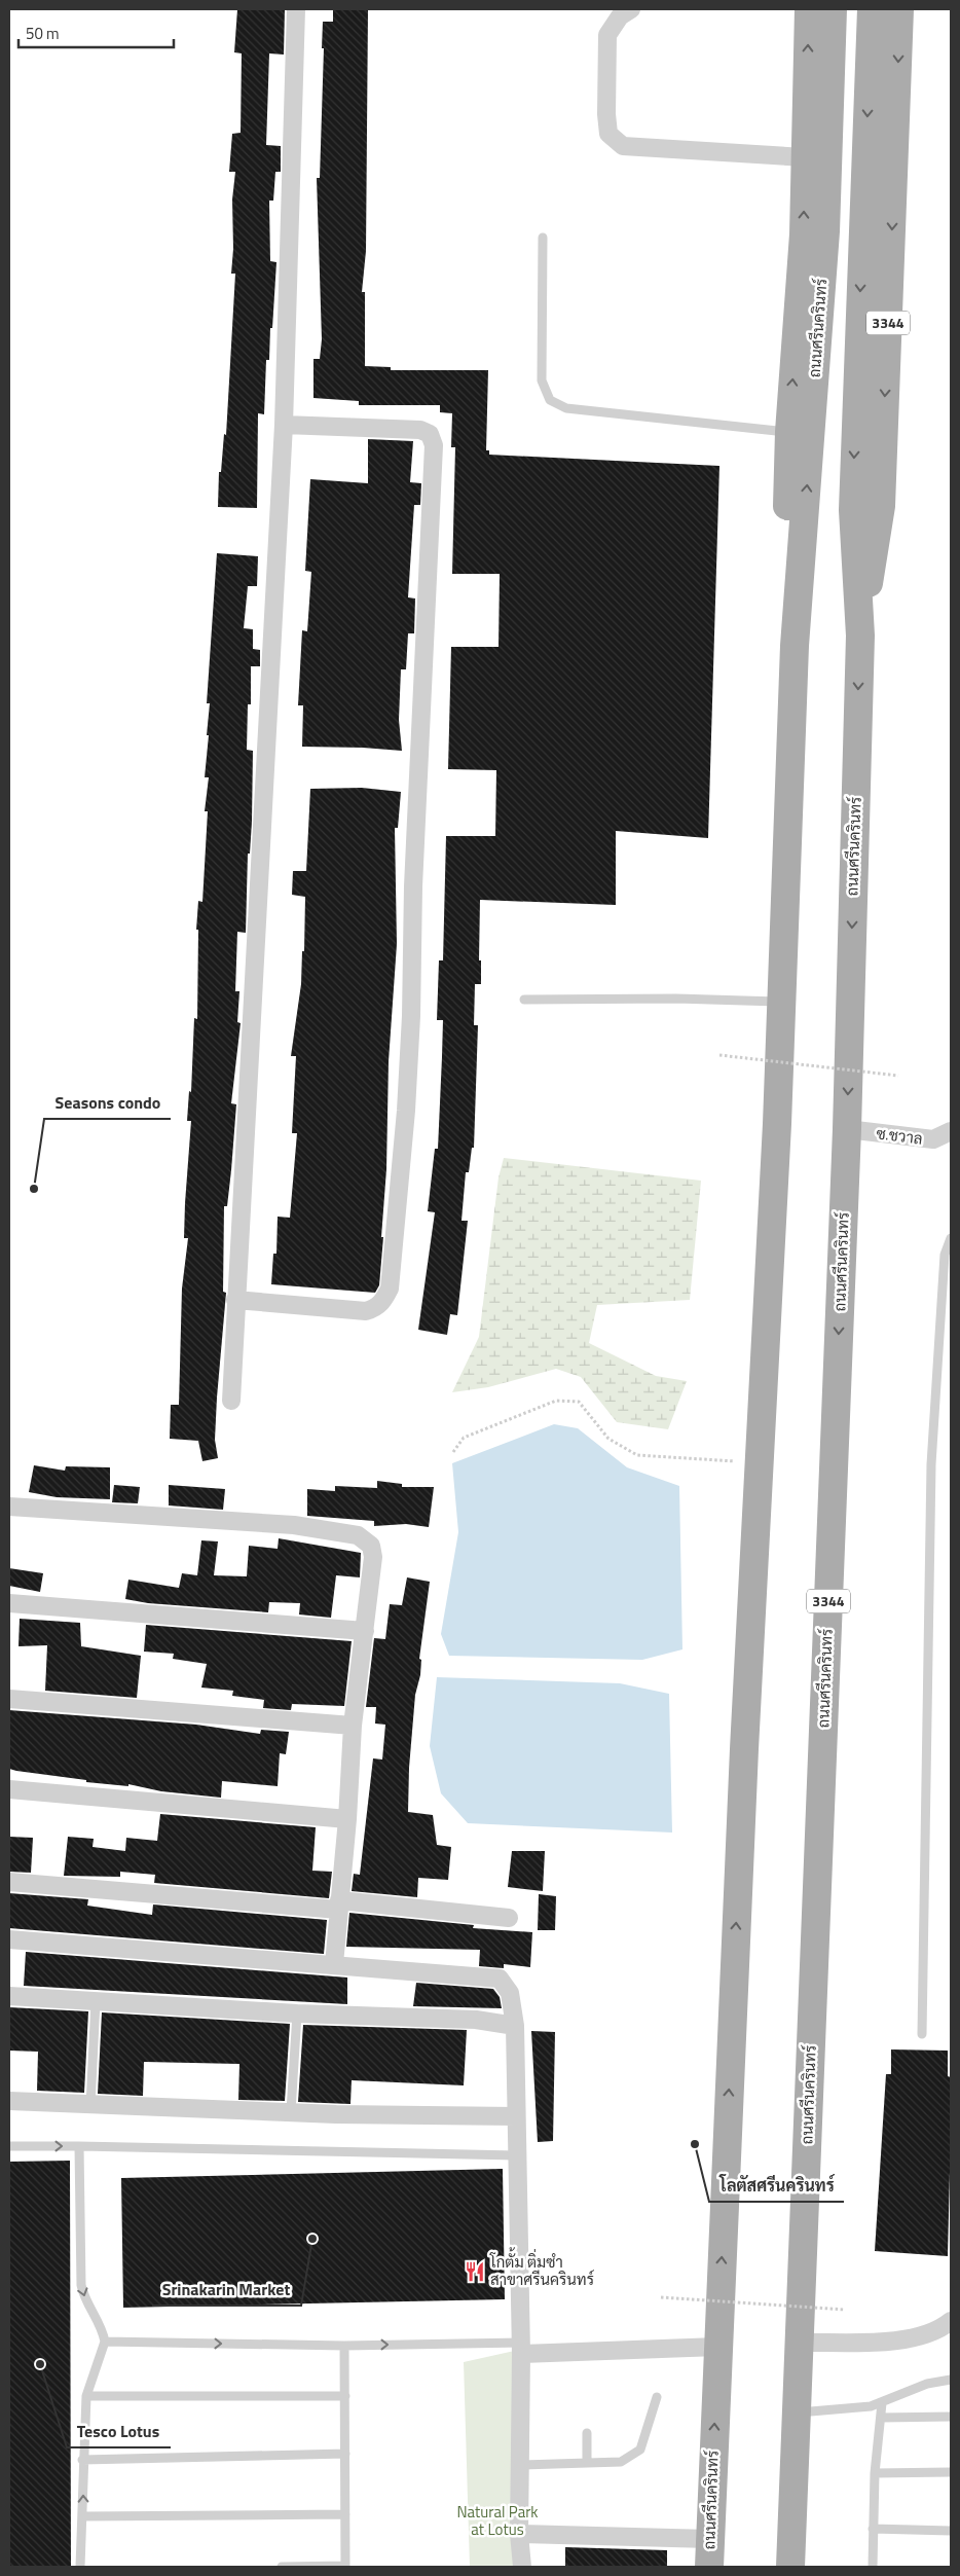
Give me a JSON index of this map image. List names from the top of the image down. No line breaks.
{"streets":{"main road":["3344","ถนนศรีนครินทร์"],"street":["ซ.ชวาล"]},"crossings":[["ถนนศรีนครินทร์","ซ.ชวาล"]],"parks":["Natural Park at Lotus"],"places":{"other":["Seasons condo","โลตัสศรีนครินทร์","Srinakarin Market","Tesco Lotus"],"restaurant":["โกตั้ม ติ่มซำ สาขาศรีนครินทร์"]},"scale_bar":"50 m"}
